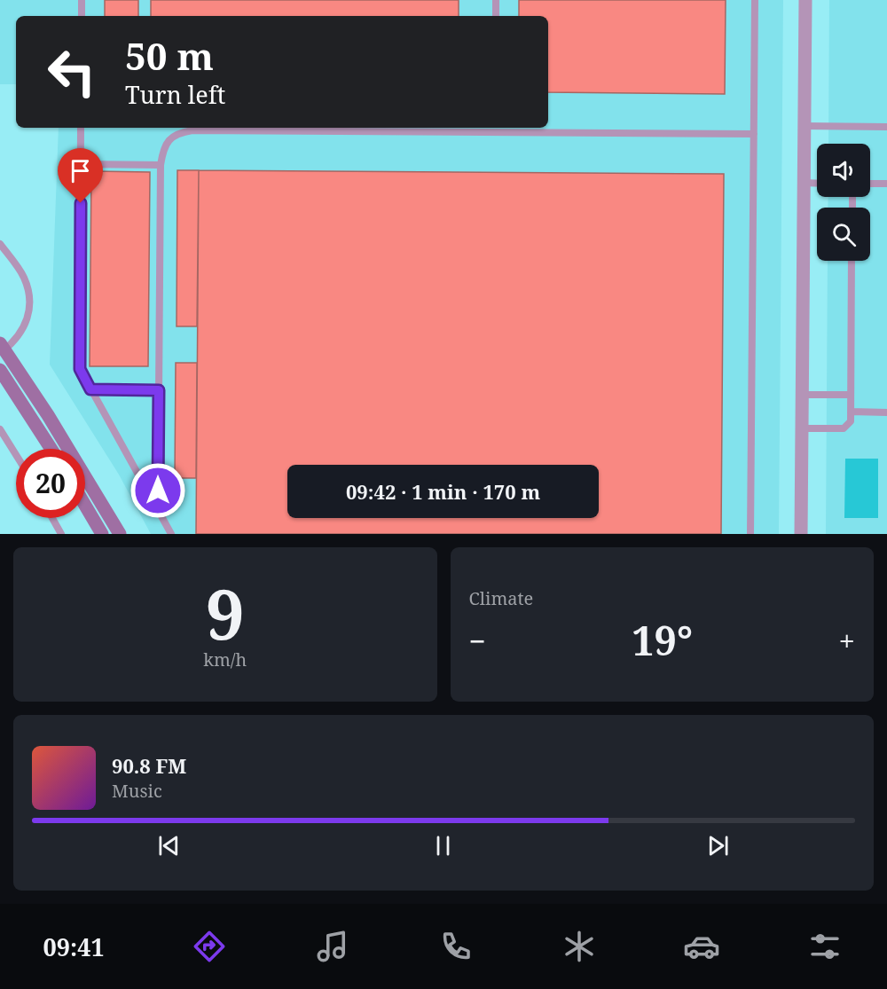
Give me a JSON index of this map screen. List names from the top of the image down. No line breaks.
{"page":{"turn":["50 m","Turn left"],"limit":"20","trip":"09:42 · 1 min · 170 m","tile":[["9","km/h"],"Climate"],"heat":["−","19°","+"],"song":["90.8 FM","Music"],"tabs":"09:41"}}
